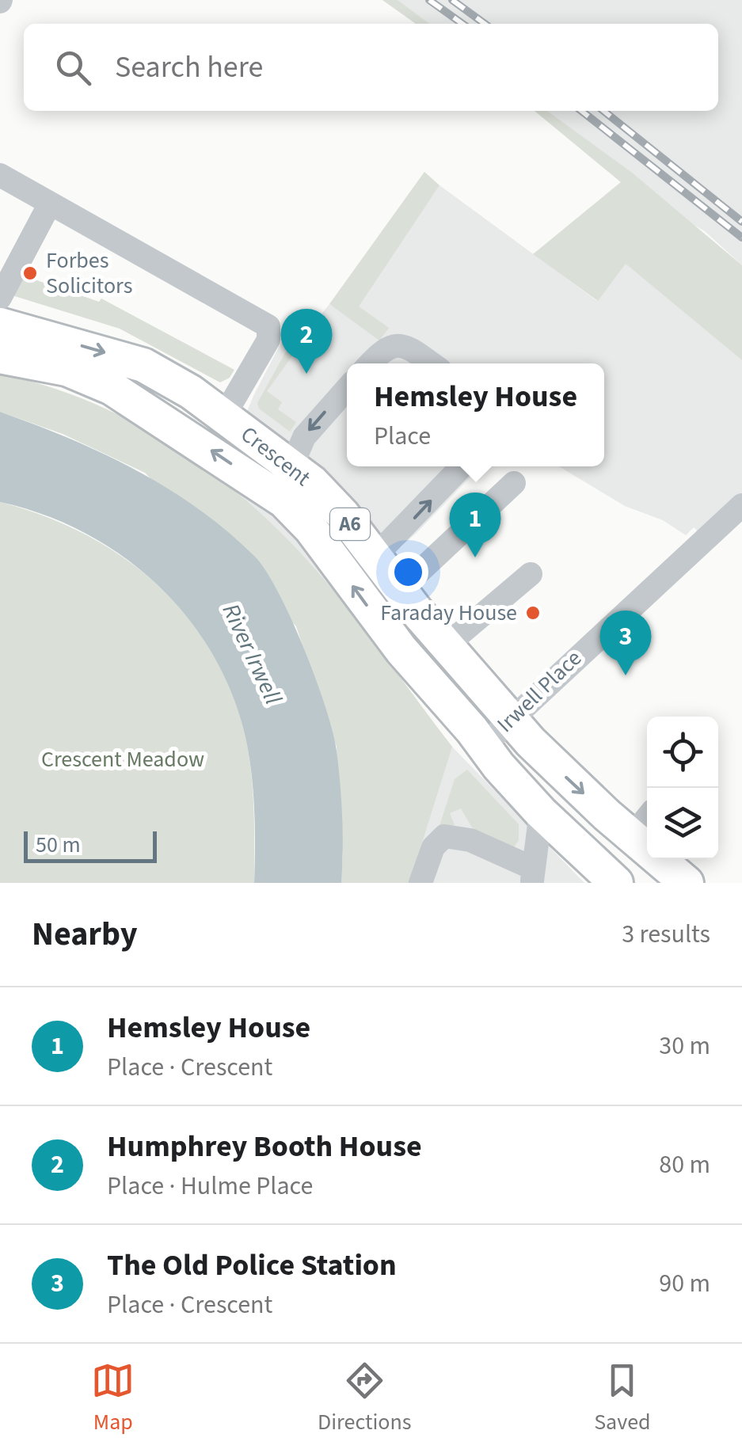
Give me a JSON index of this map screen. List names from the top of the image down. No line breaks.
{"streets":{"highway":["Crescent","A6"],"street":["Irwell Place"]},"crossings":[["Crescent","Irwell Place"]],"water":["River Irwell"],"parks":["Crescent Meadow"],"places":["Forbes Solicitors","Faraday House"],"scale_bar":"50 m","page":{"search":"Search here","pins":["2","1","3"],"popup":["Hemsley House","Place"],"scale":"50 m","heading":["Nearby","3 results"],"list":[{"mark":"1","name":"Hemsley House","note":"Place · Crescent","value":"30 m"},{"mark":"2","name":"Humphrey Booth House","note":"Place · Hulme Place","value":"80 m"},{"mark":"3","name":"The Old Police Station","note":"Place · Crescent","value":"90 m"}],"nav":["Map","Directions","Saved"]}}
